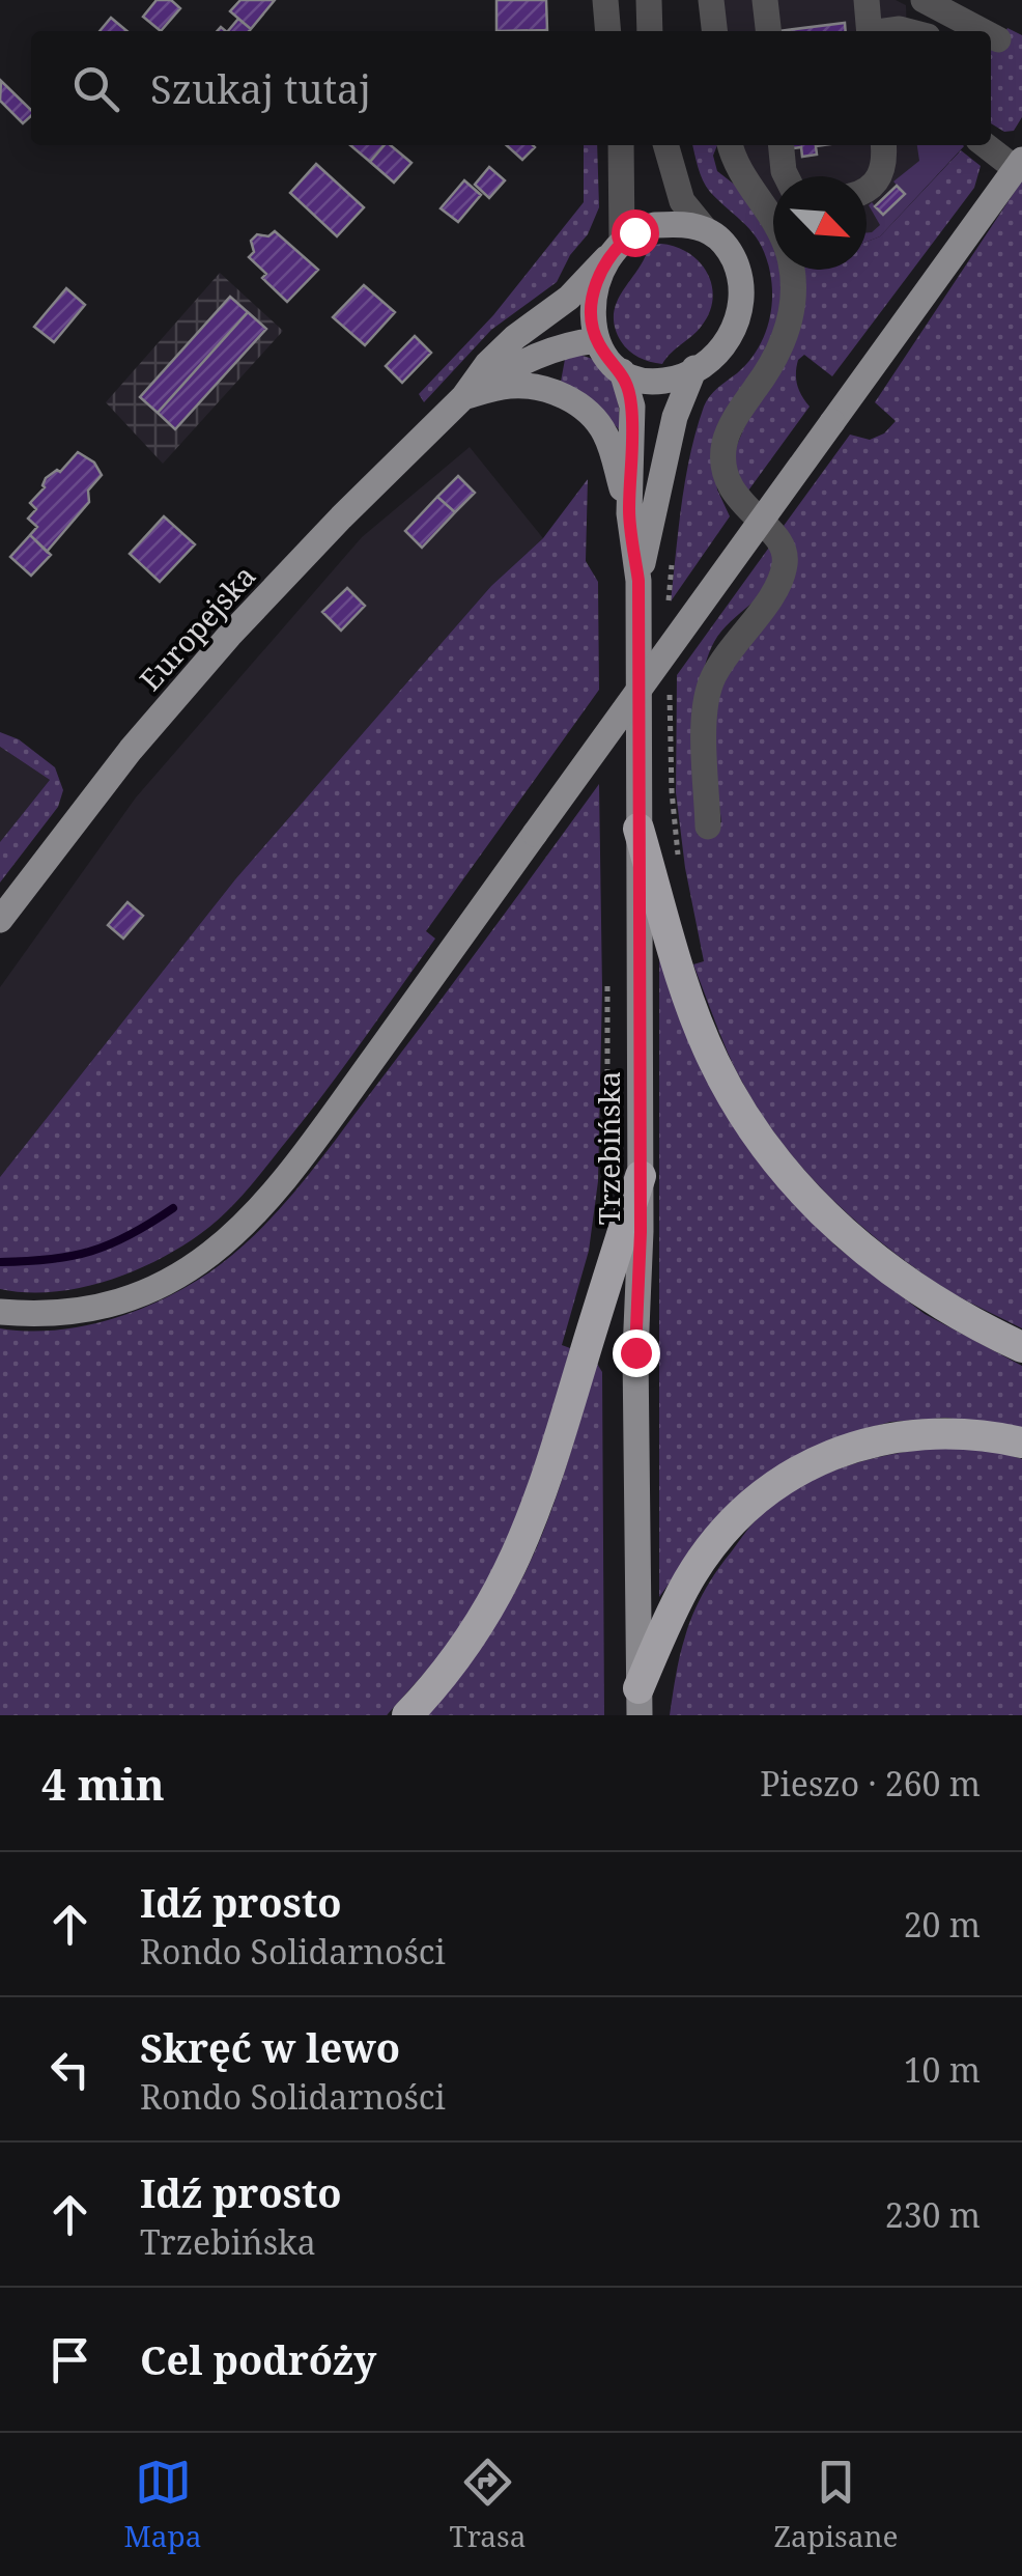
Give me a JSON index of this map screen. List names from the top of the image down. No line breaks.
{"streets":{"main road":["Europejska","Trzebińska"]},"crossings":[["Europejska","Trzebińska"]],"north":"bottom right","page":{"search":"Szukaj tutaj","heading":["4 min","Pieszo · 260 m"],"list":[["Idź prosto","Rondo Solidarności","20 m"],["Skręć w lewo","Rondo Solidarności","10 m"],["Idź prosto","Trzebińska","230 m"],"Cel podróży"],"nav":["Mapa","Trasa","Zapisane"]}}
